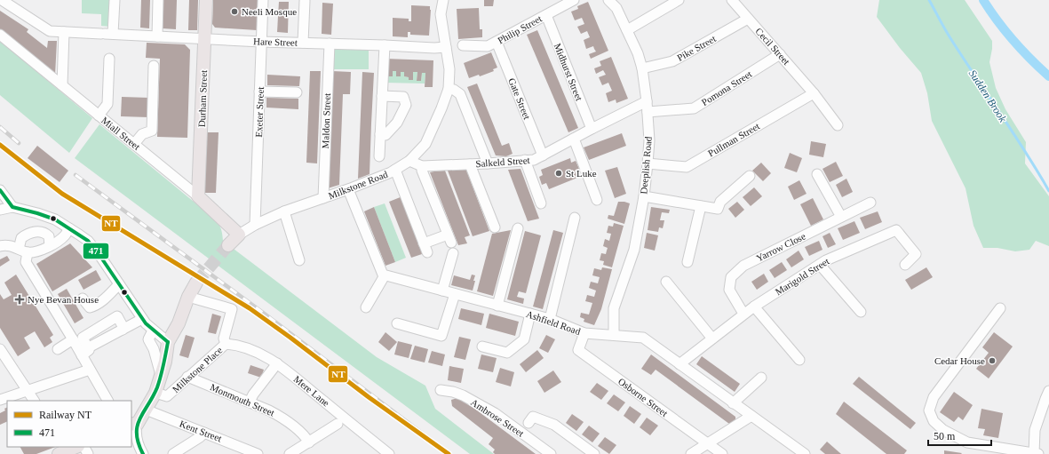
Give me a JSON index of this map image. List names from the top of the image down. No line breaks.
{"streets":{"main road":["Durham Street","Miall Street","Milkstone Road"],"street":["Philip Street","Hare Street","Cecil Street","Pike Street","Midhurst Street","Pomona Street","Gate Street","Exeter Street","Maldon Street","Pullman Street","Salkeld Street","Deeplish Road","Yarrow Close","Marigold Street","Ashfield Road","Milkstone Place","Mere Lane","Osborne Street","Monmouth Street","Ambrose Street","Kent Street"]},"crossings":[["Philip Street","Midhurst Street"],["Philip Street","Gate Street"],["Hare Street","Durham Street"],["Hare Street","Exeter Street"],["Hare Street","Maldon Street"],["Hare Street","Milkstone Road"],["Cecil Street","Pike Street"],["Cecil Street","Pomona Street"],["Cecil Street","Pullman Street"],["Pike Street","Deeplish Road"],["Midhurst Street","Salkeld Street"],["Pomona Street","Deeplish Road"],["Durham Street","Miall Street"],["Gate Street","Salkeld Street"],["Exeter Street","Milkstone Road"],["Maldon Street","Milkstone Road"],["Miall Street","Milkstone Road"],["Pullman Street","Deeplish Road"],["Salkeld Street","Deeplish Road"],["Salkeld Street","Milkstone Road"],["Deeplish Road","Ashfield Road"],["Yarrow Close","Marigold Street"],["Marigold Street","Ashfield Road"],["Ashfield Road","Osborne Street"],["Milkstone Place","Mere Lane"],["Milkstone Place","Monmouth Street"]],"water":["Sudden Brook"],"places":{"other":["Neeli Mosque","St Luke","Cedar House"],"health":["Nye Bevan House"]},"lines":["rail line NT","transit line 471"],"legend":["Railway NT","471"],"scale_bar":"50 m"}
